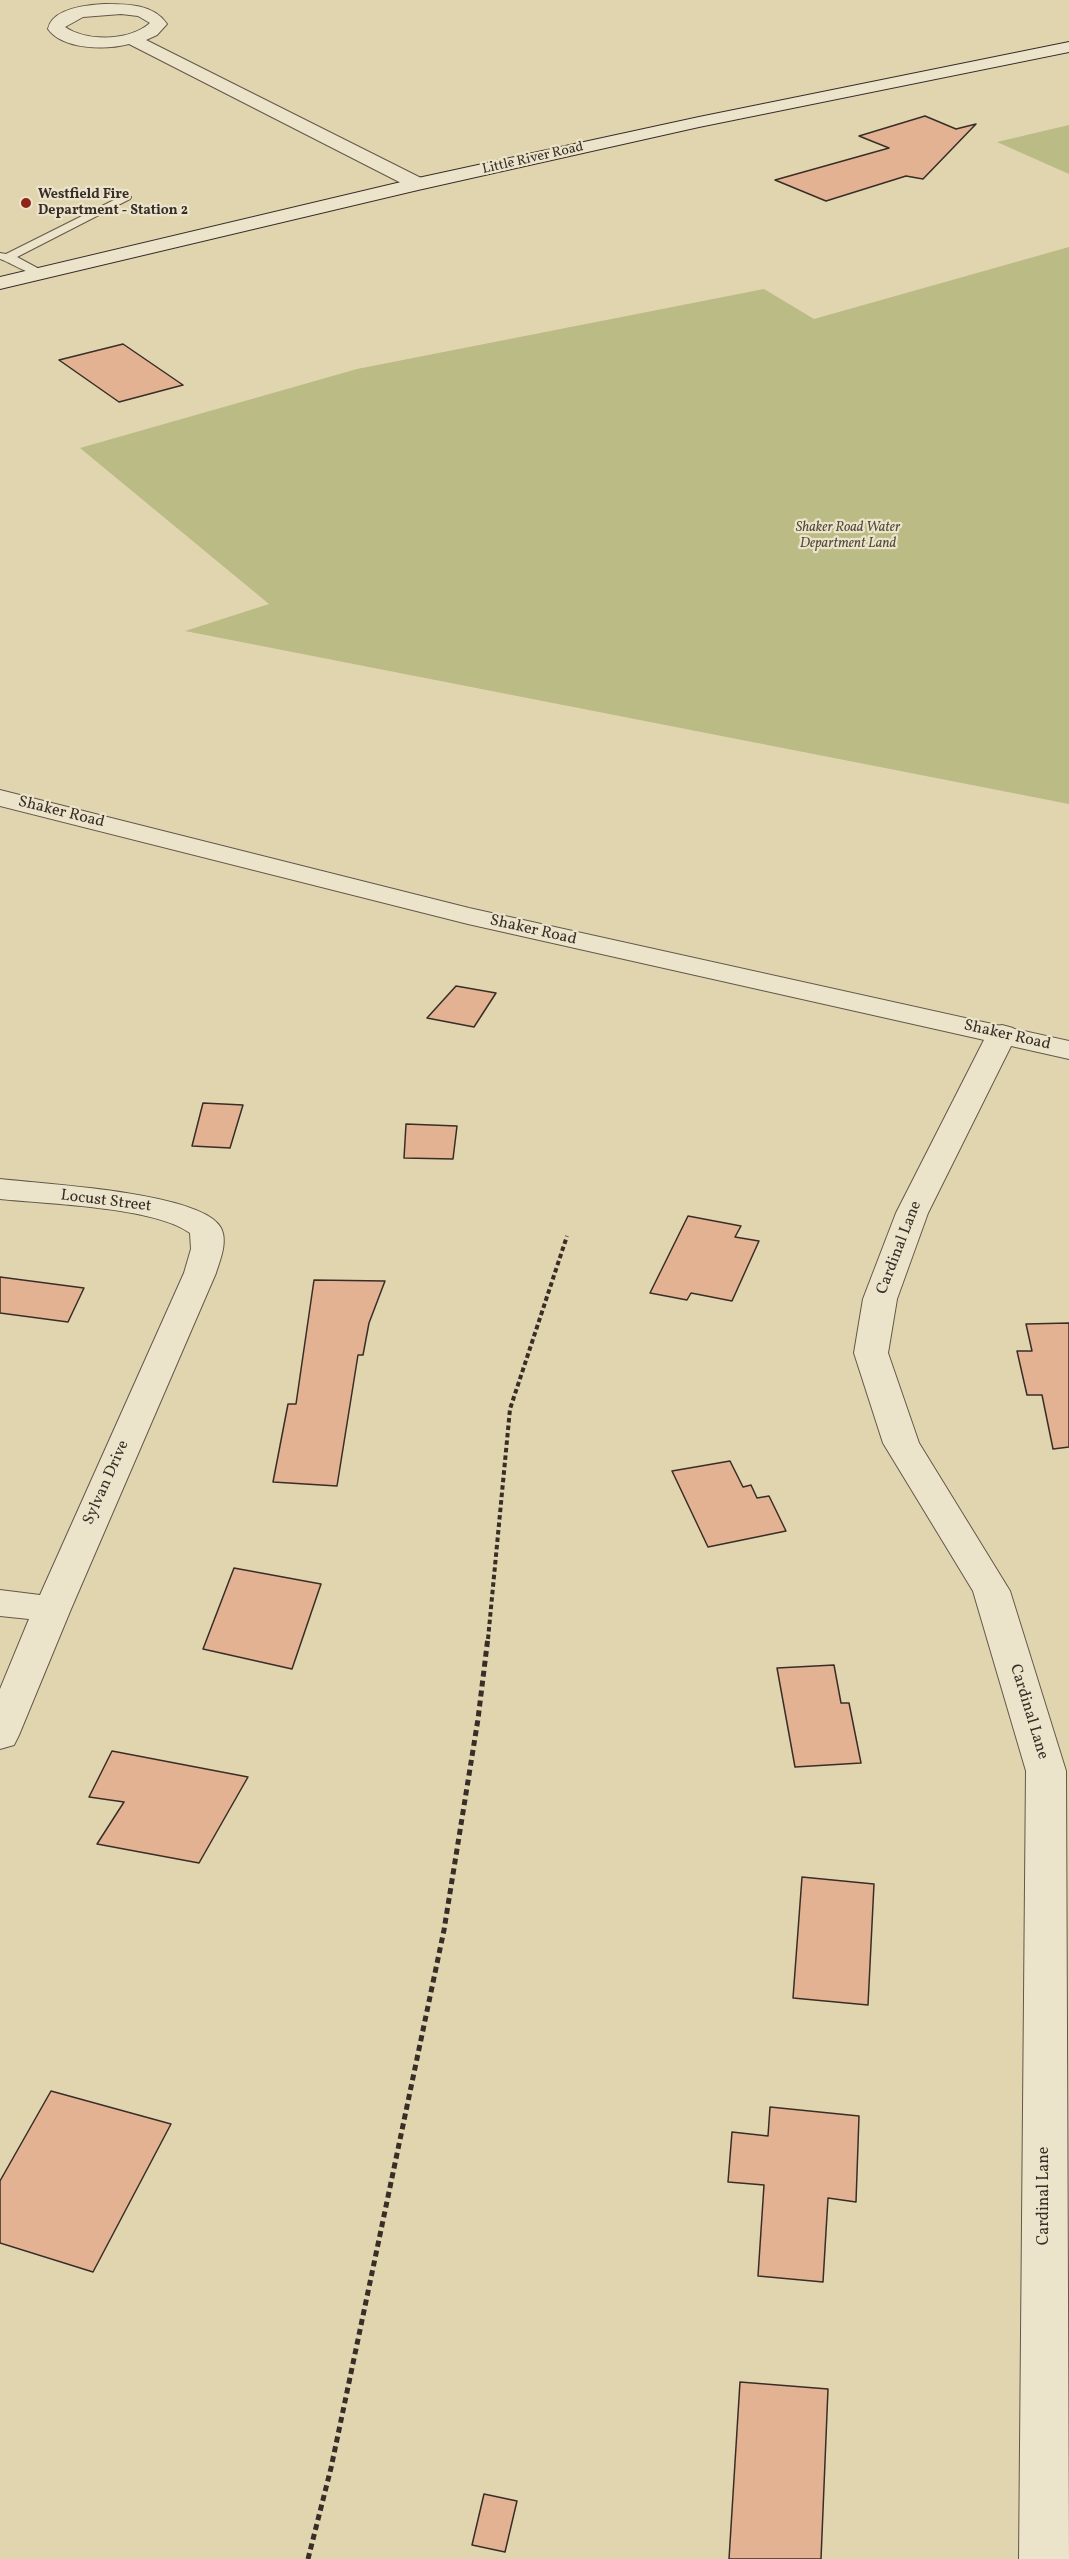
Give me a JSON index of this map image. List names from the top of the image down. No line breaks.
{"streets":{"street":["Little River Road","Shaker Road","Locust Street","Cardinal Lane","Sylvan Drive"]},"crossings":[["Shaker Road","Cardinal Lane"],["Locust Street","Sylvan Drive"]],"parks":["Shaker Road Water Department Land"],"places":["Westfield Fire Department - Station 2"]}
